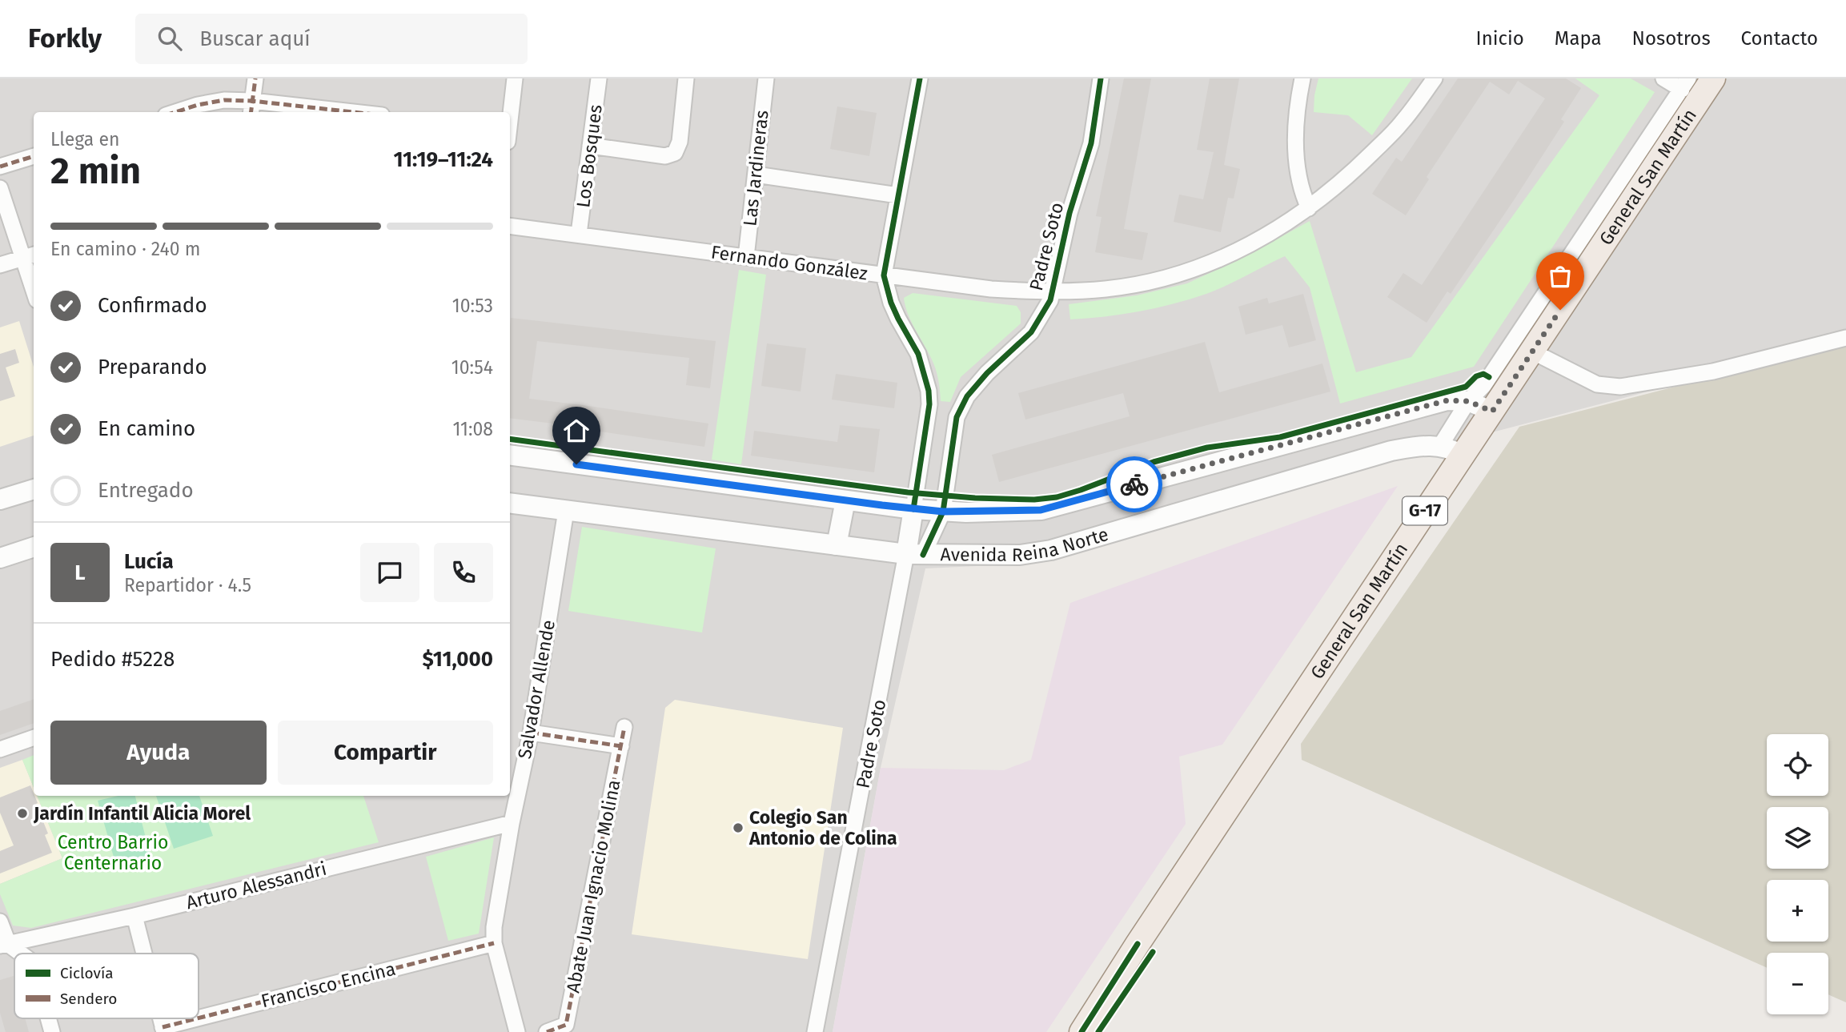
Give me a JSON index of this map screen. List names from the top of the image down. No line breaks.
{"streets":{"main road":["General San Martín","G-17"],"street":["Los Bosques","Las Jardineras","Padre Soto","Fernando González","Avenida Reina Norte","Salvador Allende","Arturo Alessandri","Abate Juan Ignacio Molina","Francisco Encina"]},"crossings":[["Los Bosques","Fernando González"],["Las Jardineras","Fernando González"],["General San Martín","Avenida Reina Norte"],["Padre Soto","Fernando González"],["Padre Soto","Avenida Reina Norte"],["Avenida Reina Norte","Salvador Allende"],["Salvador Allende","Arturo Alessandri"],["Salvador Allende","Francisco Encina"]],"parks":["Centro Barrio Centernario"],"places":["Jardín Infantil Alicia Morel","Colegio San Antonio de Colina"],"legend":["Ciclovía","Sendero"],"page":{"header":"Forkly","search":"Buscar aquí","nav":["Inicio","Mapa","Nosotros","Contacto"],"heading":["2 min","Llega en","11:19–11:24"],"panel":["Lucía","Repartidor · 4.5","Pedido #5228","$11,000"],"bar":"En camino · 240 m","list":[["Confirmado","10:53"],["Preparando","10:54"],["En camino","11:08"],"Entregado"],"round":"L","buttons":["Ayuda","Compartir"],"map_buttons":["+","−"]}}
